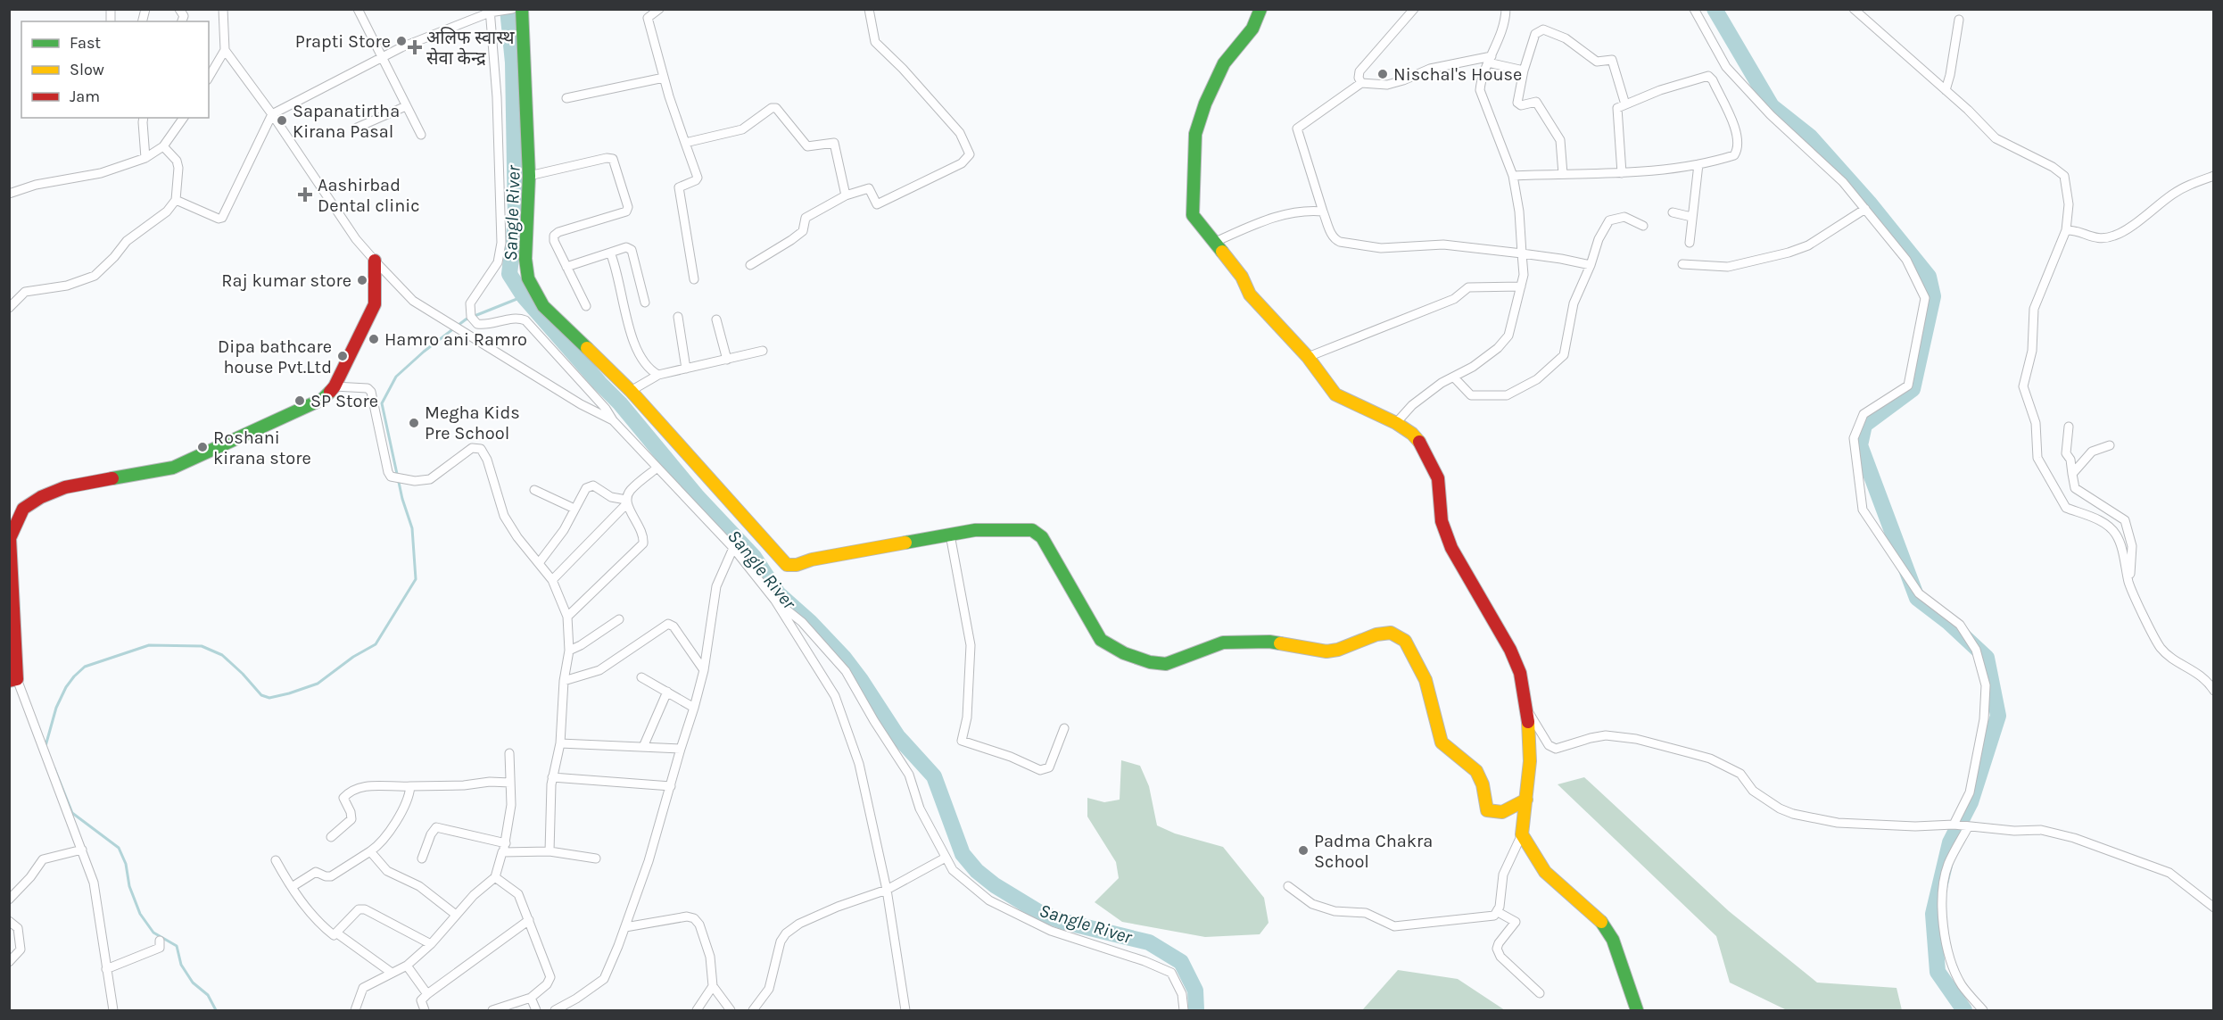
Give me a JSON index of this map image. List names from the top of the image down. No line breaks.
{"water":["Sangle River"],"places":{"other":["Prapti Store","Nischal's House","Sapanatirtha Kirana Pasal","Raj kumar store","Hamro ani Ramro","Dipa bathcare house Pvt.Ltd","SP Store","Megha Kids Pre School","Roshani kirana store","Padma Chakra School"],"health":["अलिफ स्वास्थ सेवा केन्द्र","Aashirbad Dental clinic"]},"legend":["Fast","Slow","Jam"]}
